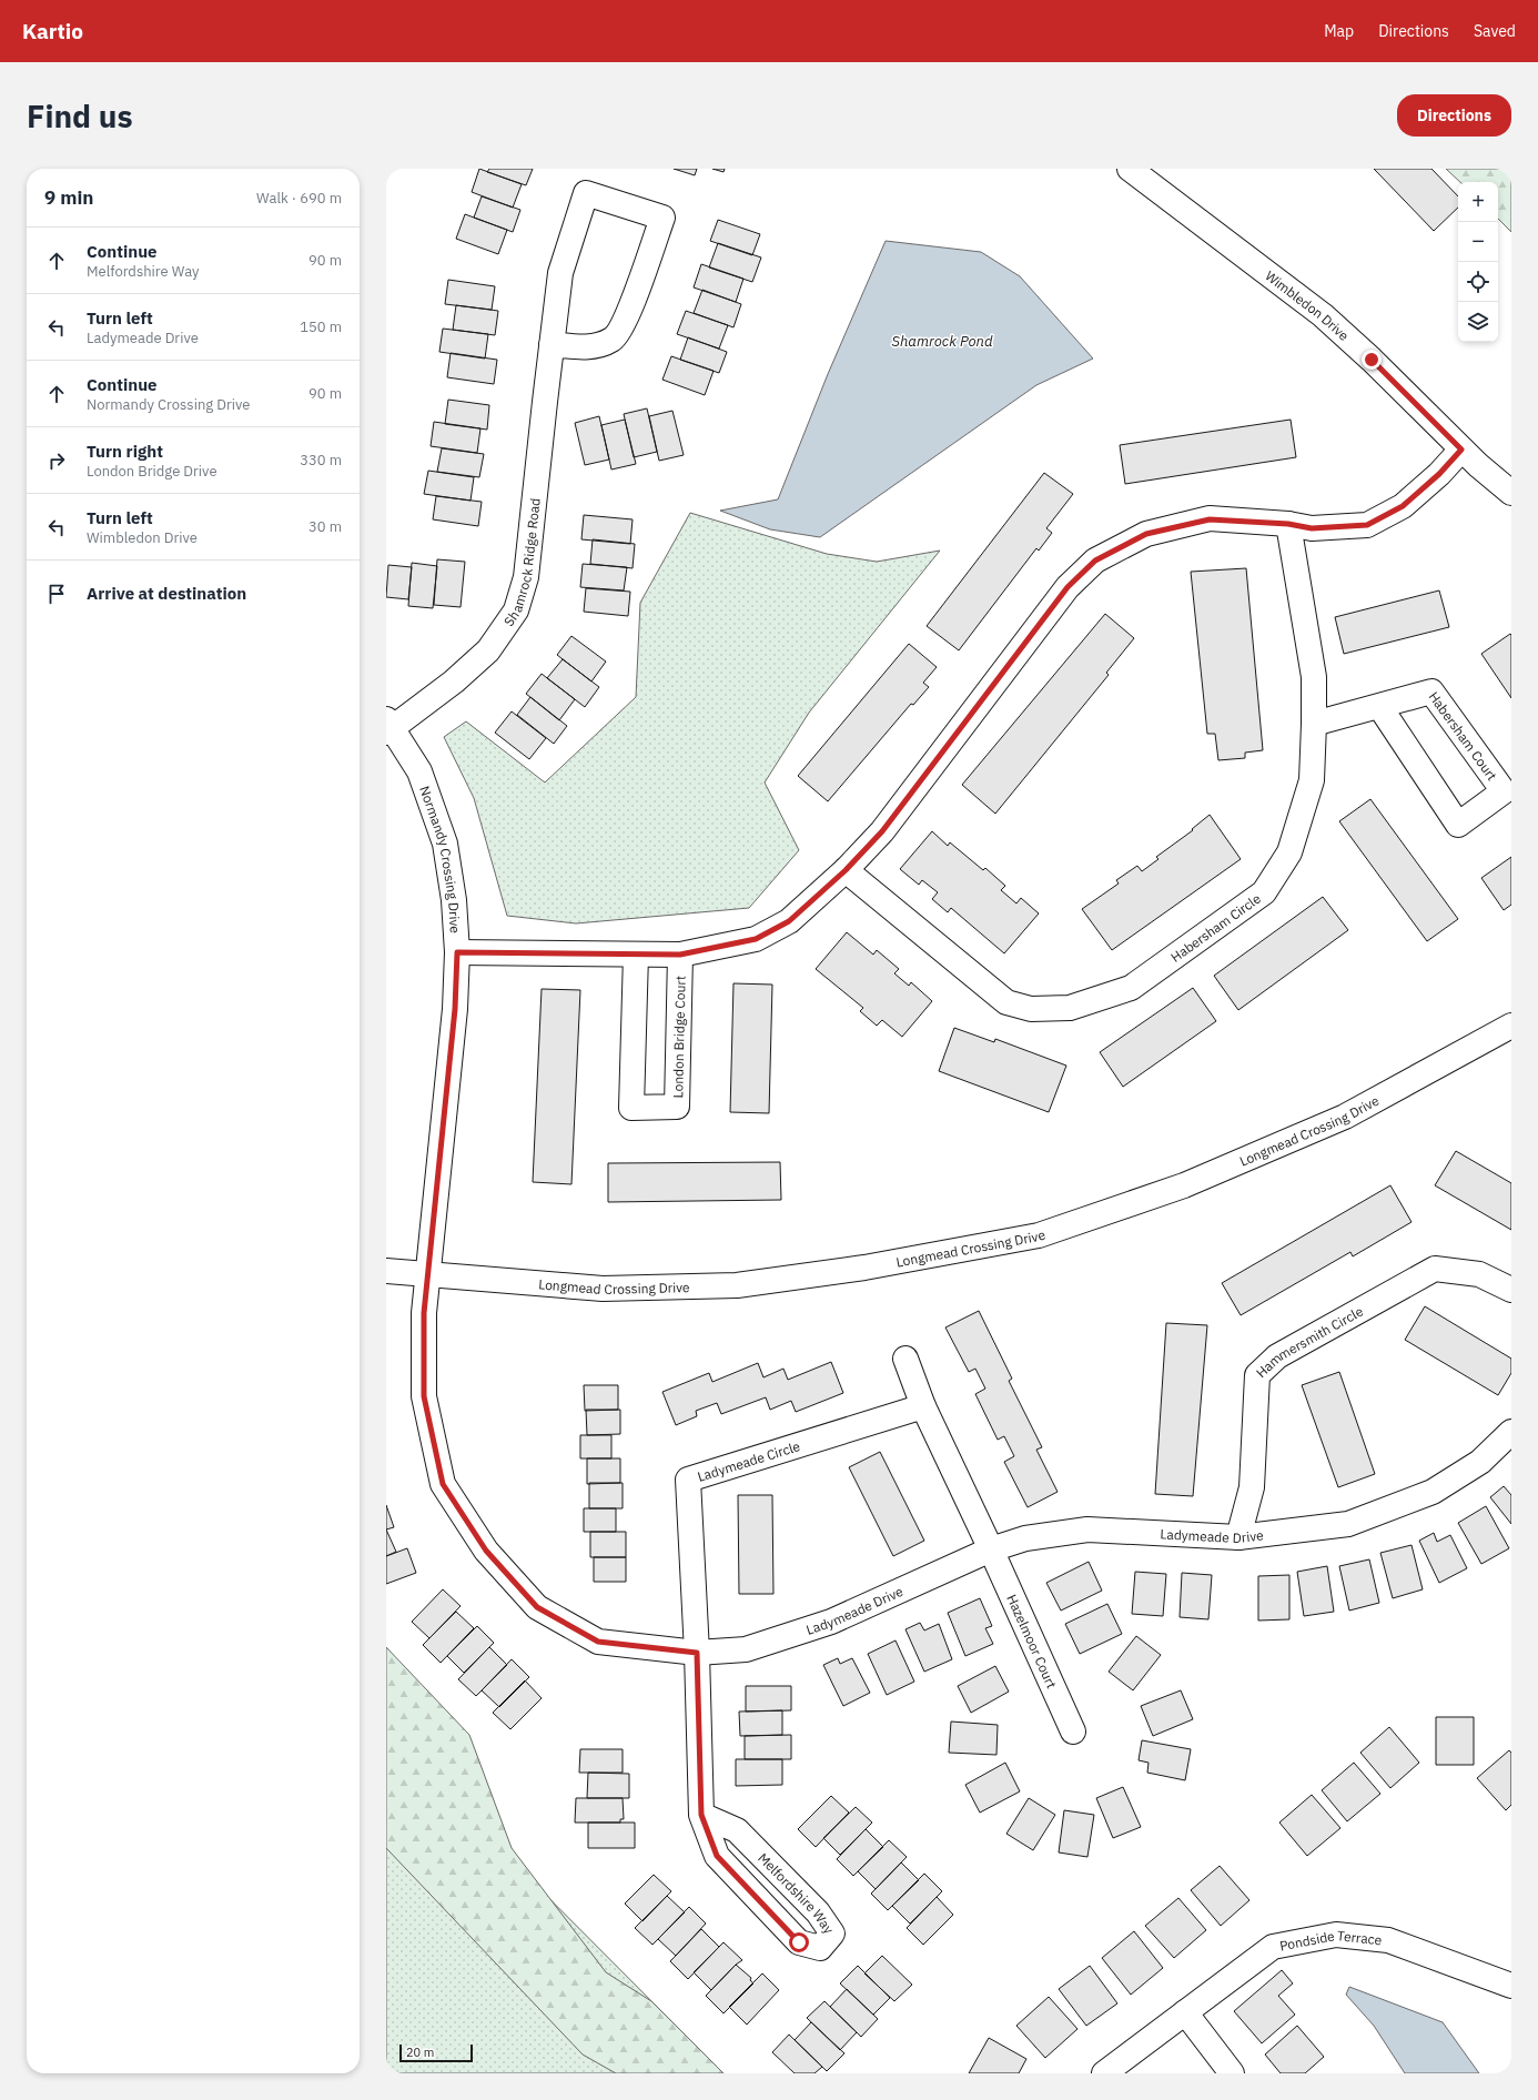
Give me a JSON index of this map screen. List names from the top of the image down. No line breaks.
{"streets":{"street":["Wimbledon Drive","Shamrock Ridge Road","Habersham Court","Normandy Crossing Drive","Habersham Circle","London Bridge Court","Longmead Crossing Drive","Hammersmith Circle","Ladymeade Circle","Ladymeade Drive","Hazelmoor Court","Melfordshire Way","Pondside Terrace"]},"crossings":[["Shamrock Ridge Road","Normandy Crossing Drive"],["Habersham Court","Habersham Circle"],["Normandy Crossing Drive","Longmead Crossing Drive"],["Normandy Crossing Drive","Ladymeade Drive"],["Longmead Crossing Drive","Ladymeade Drive"],["Hammersmith Circle","Ladymeade Drive"],["Ladymeade Circle","Ladymeade Drive"],["Ladymeade Circle","Melfordshire Way"],["Ladymeade Drive","Hazelmoor Court"],["Ladymeade Drive","Melfordshire Way"]],"water":["Shamrock Pond"],"scale_bar":"20 m","page":{"header":"Kartio","nav":["Map","Directions","Saved"],"buttons":"Directions","title":"Find us","heading":["9 min","Walk · 690 m"],"map_buttons":["+","−"],"list":[["Continue","Melfordshire Way","90 m"],["Turn left","Ladymeade Drive","150 m"],["Continue","Normandy Crossing Drive","90 m"],["Turn right","London Bridge Drive","330 m"],["Turn left","Wimbledon Drive","30 m"],"Arrive at destination"],"scale":"20 m"}}
